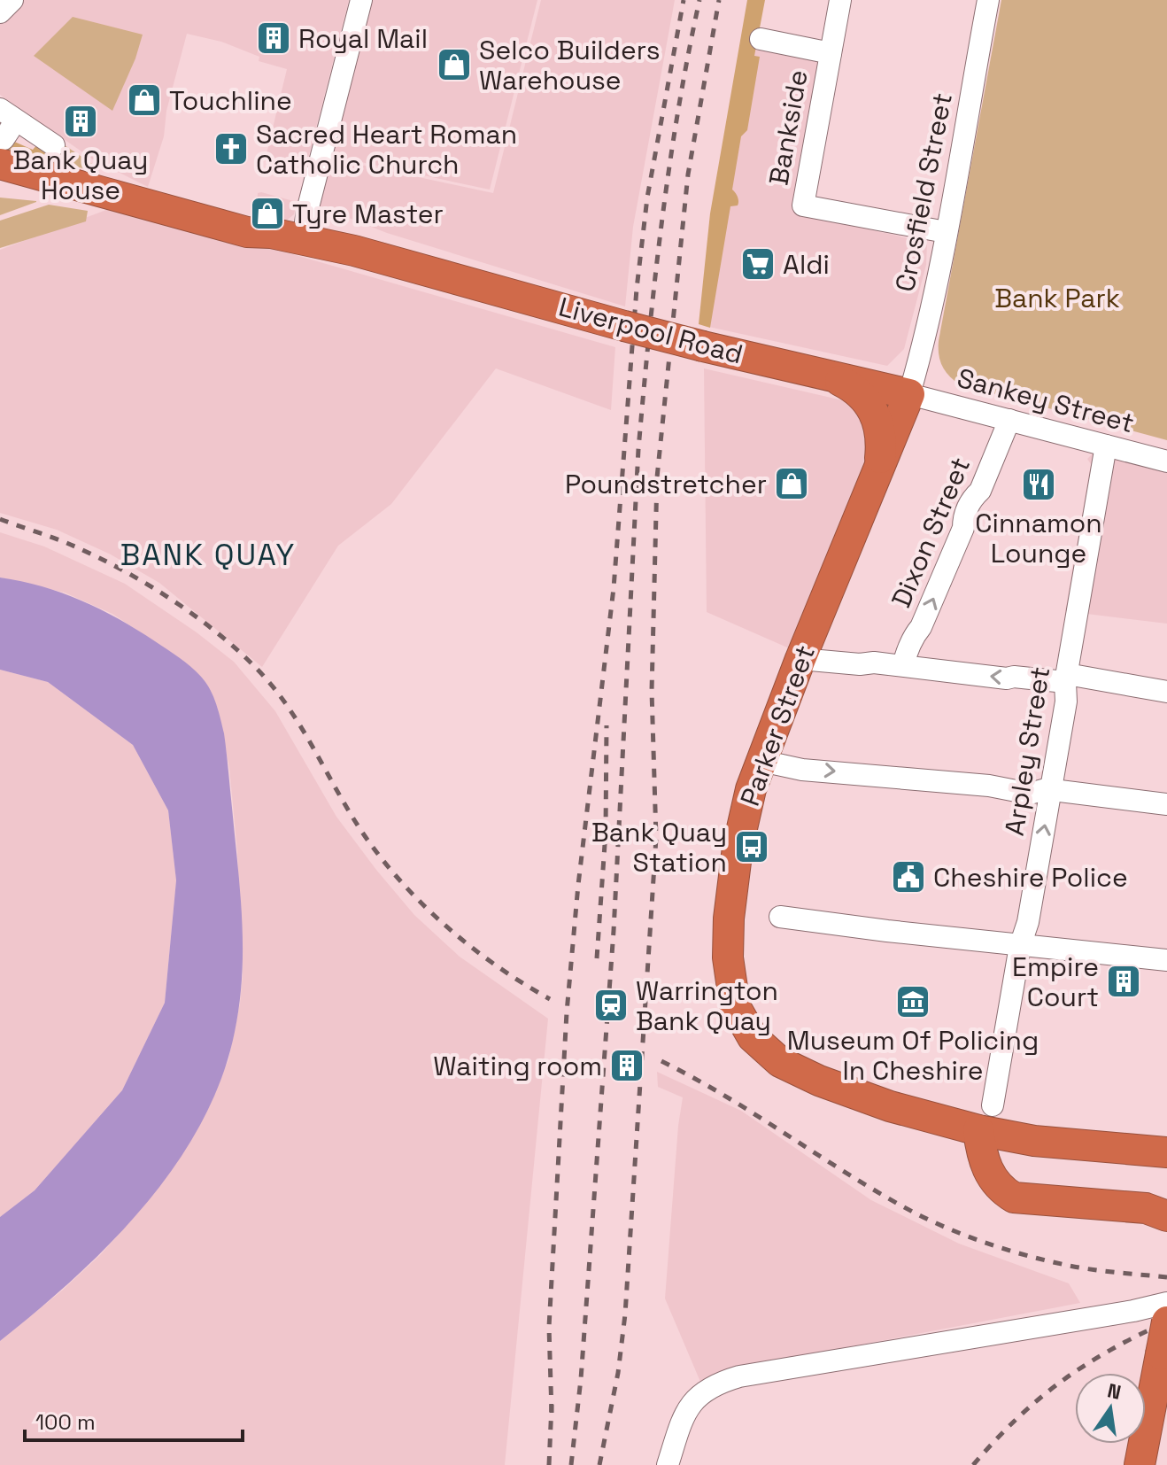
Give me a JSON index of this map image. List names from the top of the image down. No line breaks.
{"streets":{"highway":["Liverpool Road","Parker Street"],"street":["Bankside","Crosfield Street","Sankey Street","Dixon Street","Arpley Street"]},"crossings":[["Bankside","Crosfield Street"],["Crosfield Street","Liverpool Road"],["Crosfield Street","Sankey Street"],["Crosfield Street","Parker Street"],["Liverpool Road","Sankey Street"],["Liverpool Road","Parker Street"],["Sankey Street","Dixon Street"],["Sankey Street","Parker Street"],["Sankey Street","Arpley Street"],["Parker Street","Arpley Street"]],"one_way":["Dixon Street"],"districts":["BANK QUAY"],"parks":["Bank Park"],"places":{"building":["Royal Mail","Bank Quay House","Empire Court","Waiting room"],"shop":["Selco Builders Warehouse","Touchline","Tyre Master","Poundstretcher"],"church":["Sacred Heart Roman Catholic Church"],"supermarket":["Aldi"],"restaurant":["Cinnamon Lounge"],"bus stop":["Bank Quay Station"],"public building":["Cheshire Police"],"museum":["Museum Of Policing In Cheshire"],"station":["Warrington Bank Quay"]},"scale_bar":"100 m","north":"top"}
